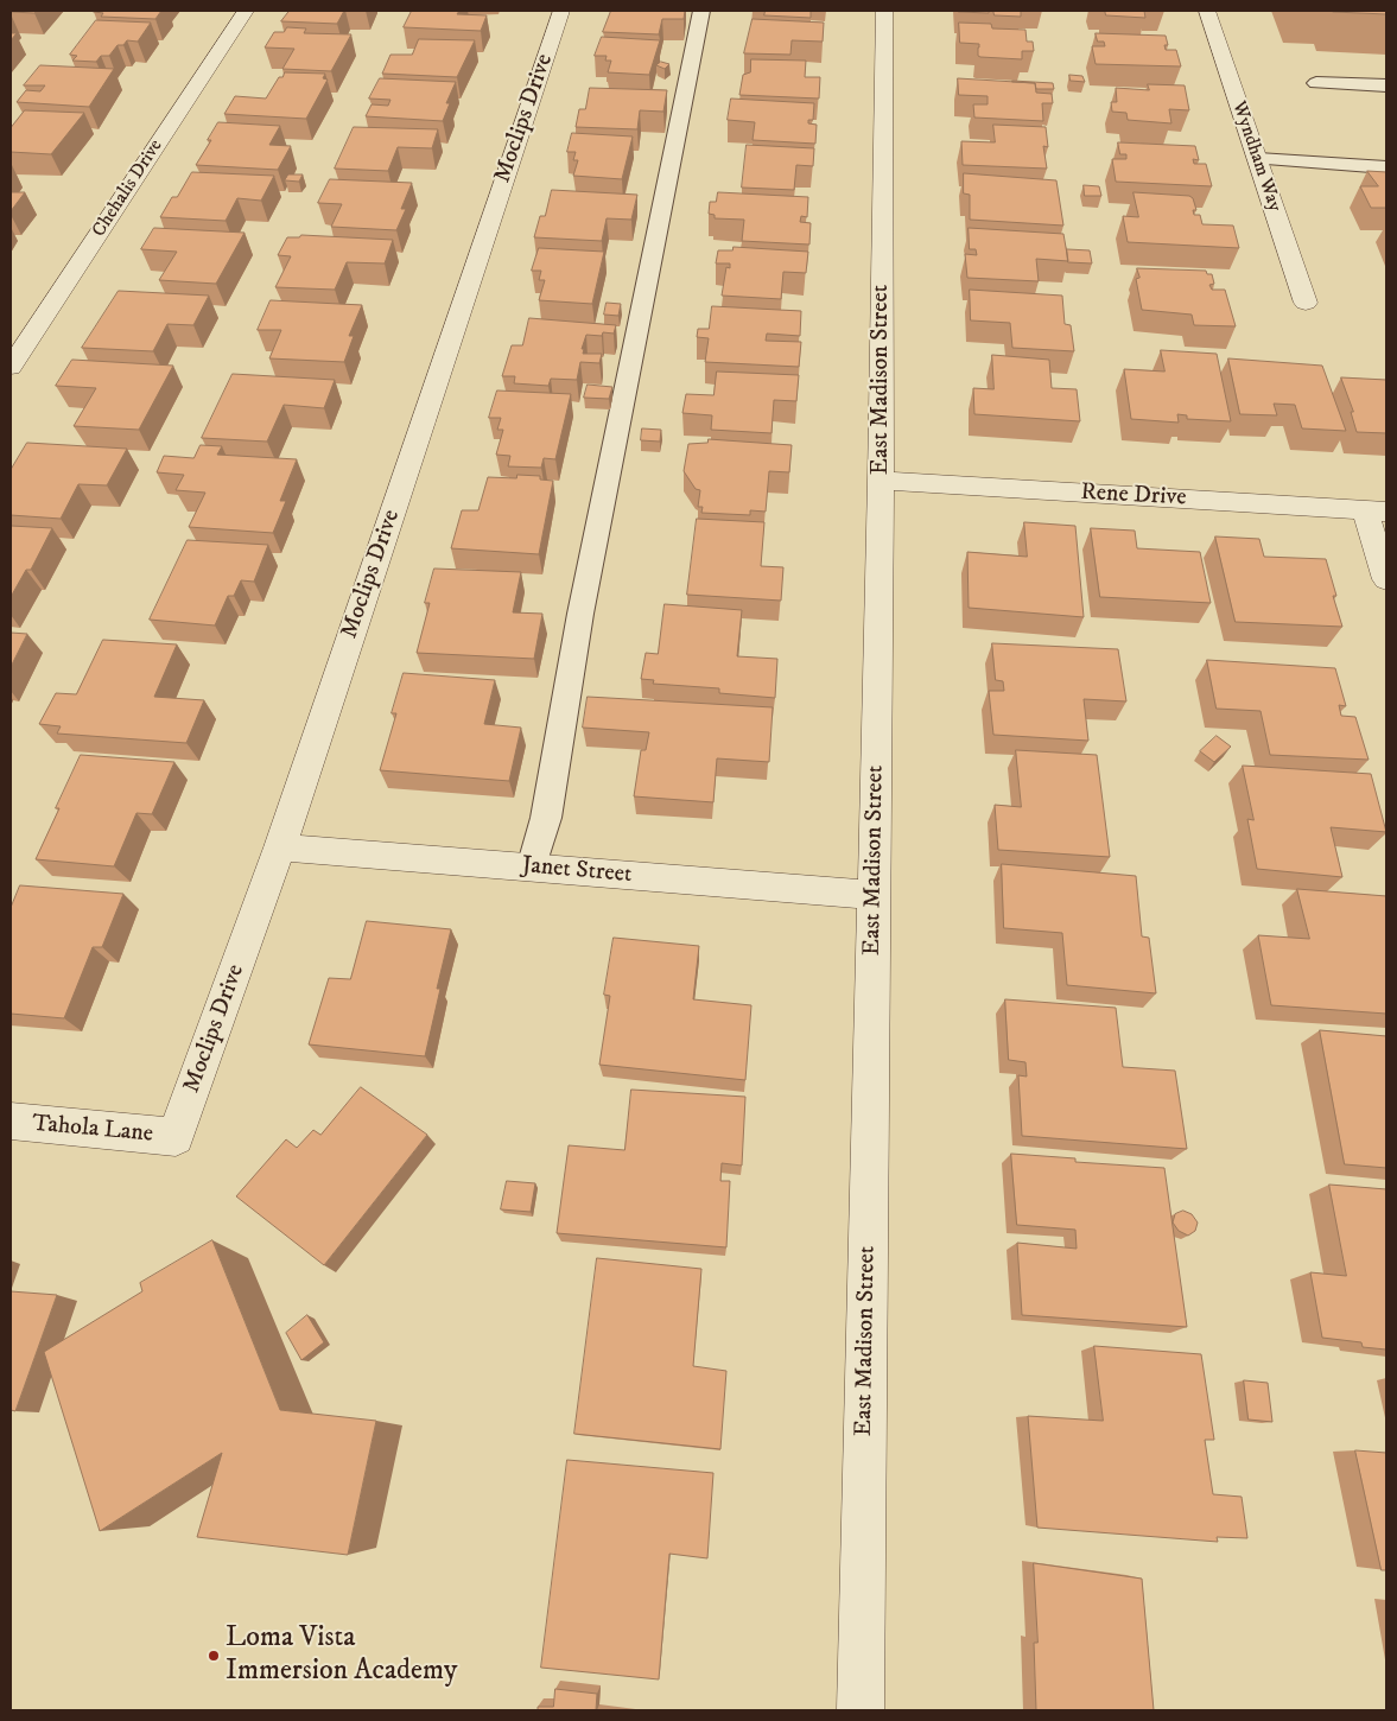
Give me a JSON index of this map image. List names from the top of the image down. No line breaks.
{"streets":{"street":["Moclips Drive","Wyndham Way","Chehalis Drive","East Madison Street","Rene Drive","Janet Street","Tahola Lane"]},"crossings":[["Moclips Drive","Janet Street"],["Moclips Drive","Tahola Lane"],["East Madison Street","Rene Drive"],["East Madison Street","Janet Street"]],"places":["Loma Vista Immersion Academy"]}
